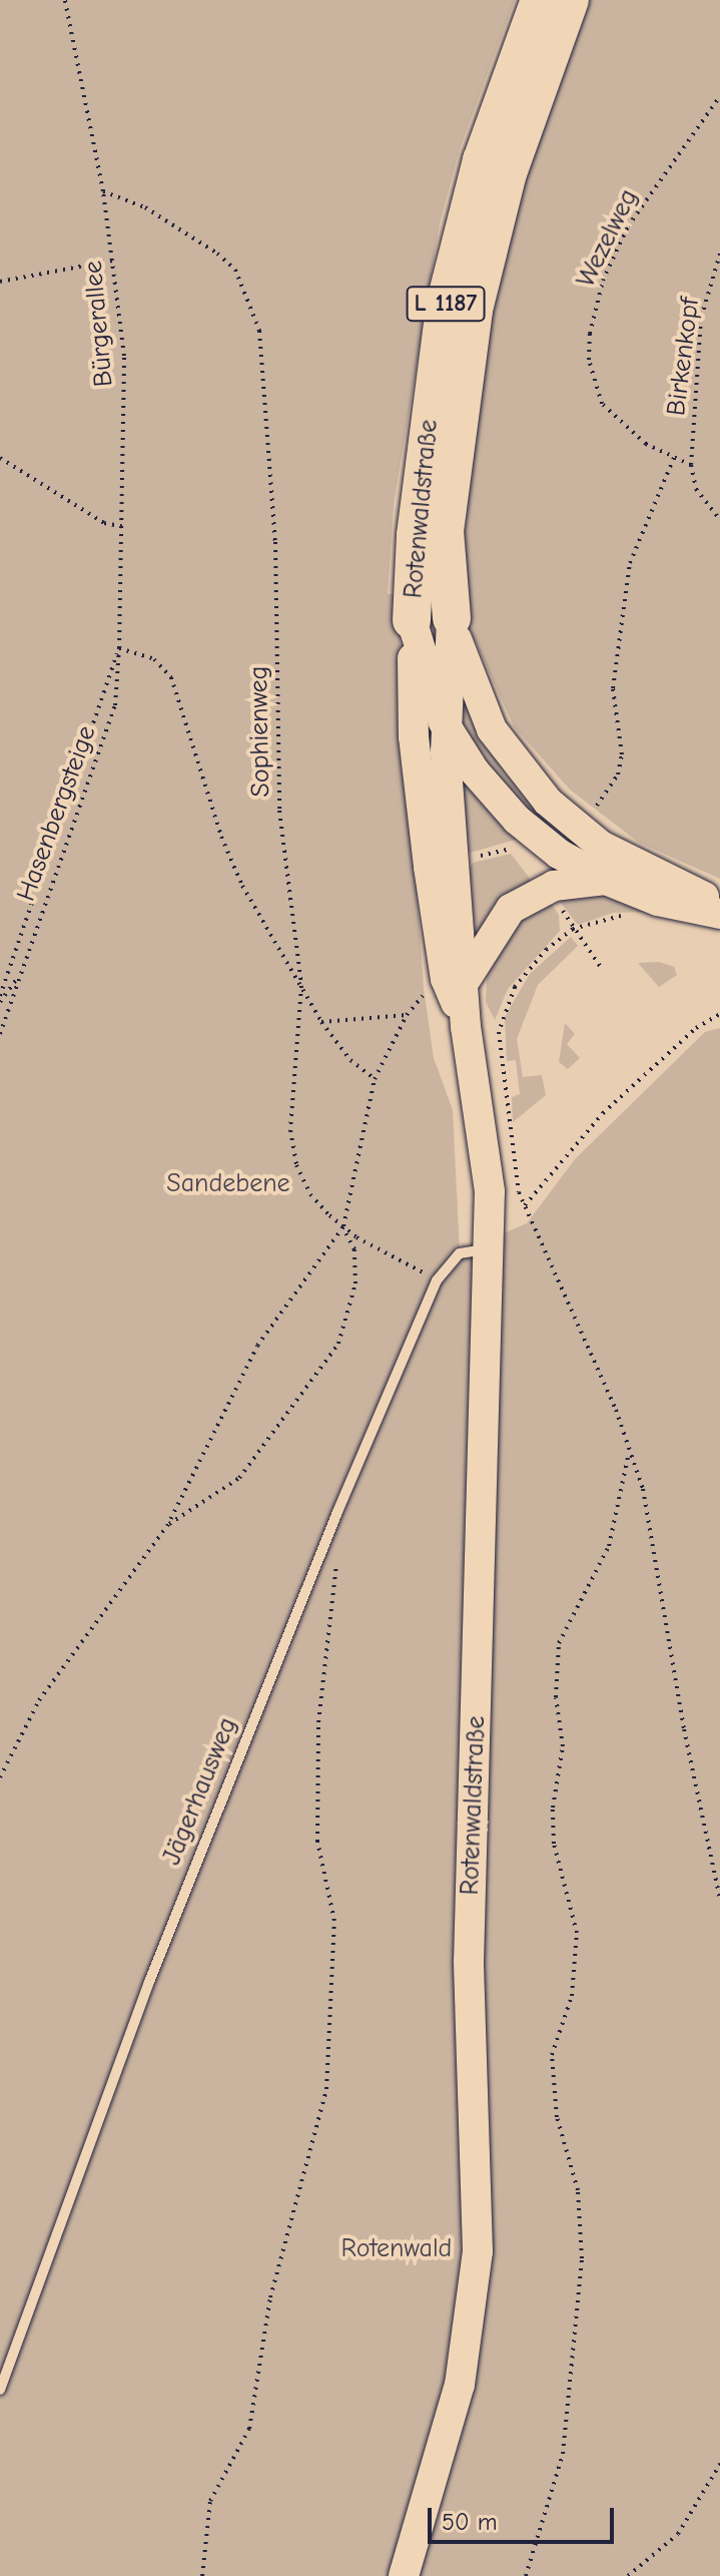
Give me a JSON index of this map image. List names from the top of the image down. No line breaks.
{"streets":{"highway":["L 1187","Rotenwaldstraße"],"lane":["Jägerhausweg"],"path":["Wezelweg","Bürgerallee","Birkenkopf","Sophienweg","Hasenbergsteige"]},"crossings":[["Wezelweg","Birkenkopf"],["L 1187","Rotenwaldstraße"],["Bürgerallee","Sophienweg"],["Bürgerallee","Hasenbergsteige"],["Rotenwaldstraße","Jägerhausweg"],["Sophienweg","Jägerhausweg"]],"parks":["Sandebene","Rotenwald"],"scale_bar":"50 m"}
